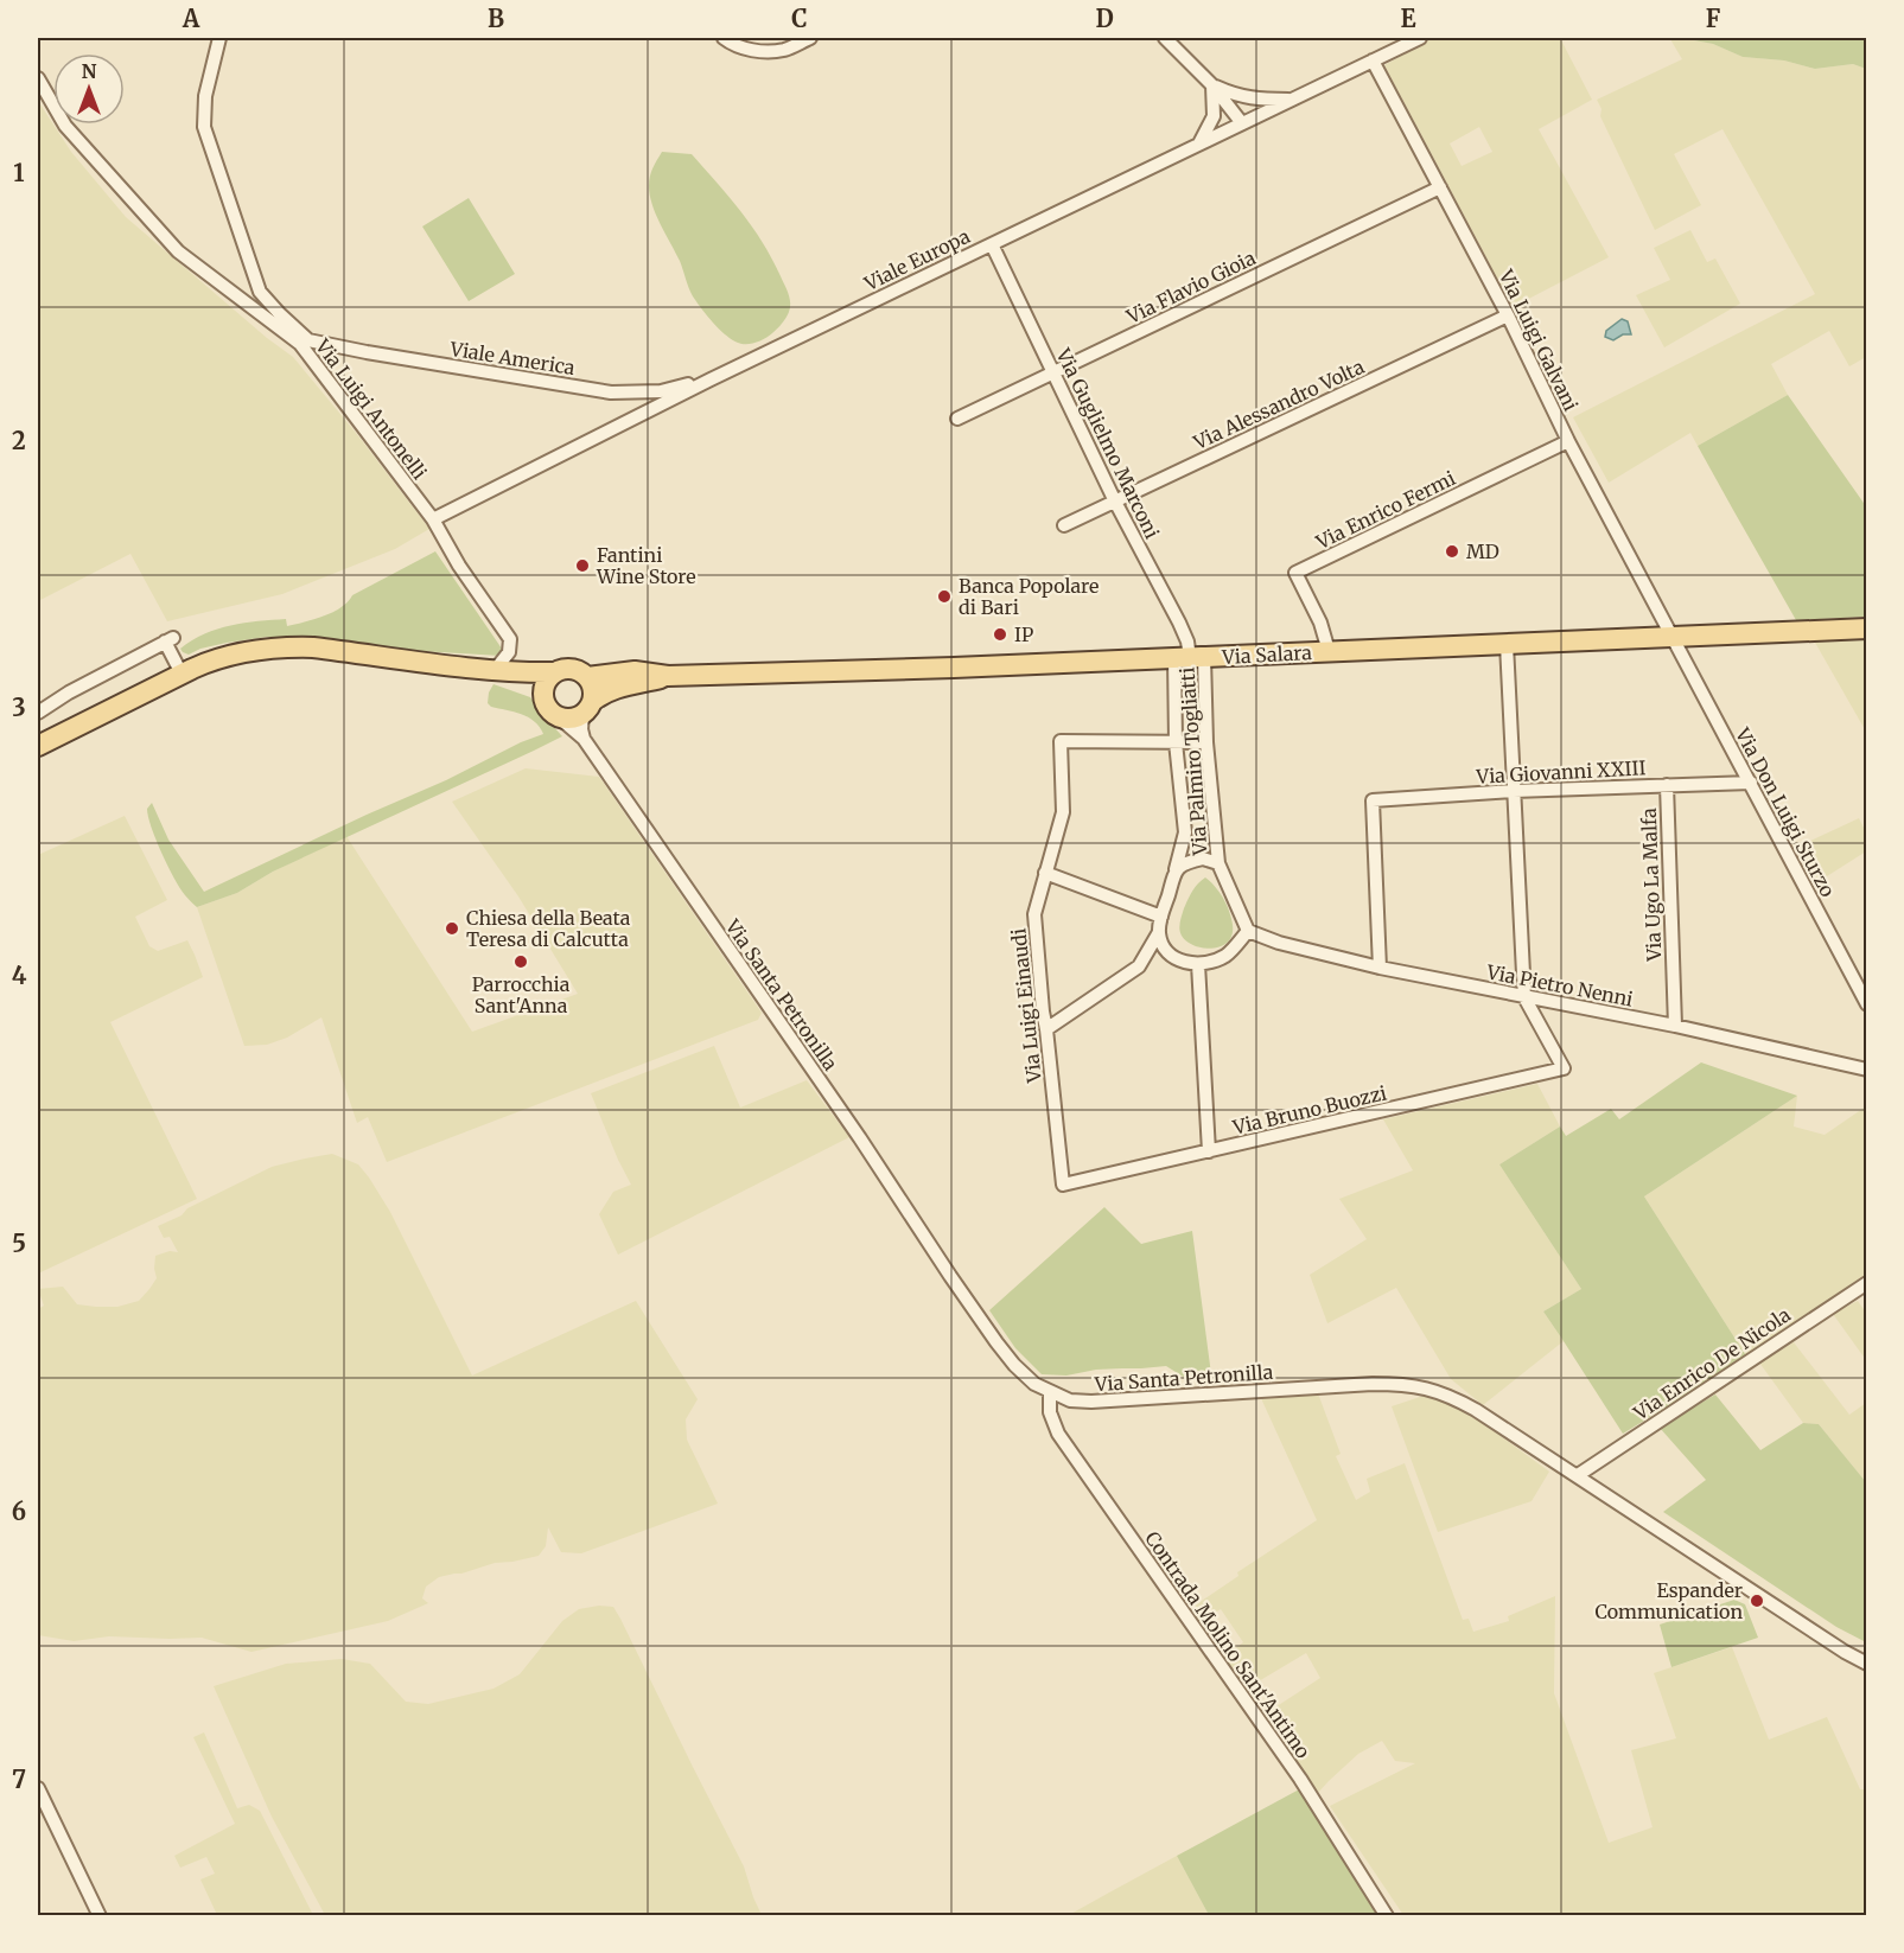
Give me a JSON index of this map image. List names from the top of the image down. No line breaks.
{"streets":{"main road":["Via Salara"],"street":["Viale Europa","Via Flavio Gioia","Via Luigi Galvani","Viale America","Via Alessandro Volta","Via Luigi Antonelli","Via Guglielmo Marconi","Via Enrico Fermi","Via Palmiro Togliatti","Via Giovanni XXIII","Via Don Luigi Sturzo","Via Ugo La Malfa","Via Pietro Nenni","Via Santa Petronilla","Via Luigi Einaudi","Via Bruno Buozzi","Via Enrico De Nicola","Contrada Molino Sant'Antimo"]},"crossings":[["Viale Europa","Via Luigi Galvani"],["Viale Europa","Viale America"],["Viale Europa","Via Luigi Antonelli"],["Viale Europa","Via Guglielmo Marconi"],["Via Flavio Gioia","Via Luigi Galvani"],["Via Flavio Gioia","Via Guglielmo Marconi"],["Via Luigi Galvani","Via Alessandro Volta"],["Via Luigi Galvani","Via Enrico Fermi"],["Via Luigi Galvani","Via Salara"],["Via Luigi Galvani","Via Don Luigi Sturzo"],["Viale America","Via Luigi Antonelli"],["Via Alessandro Volta","Via Guglielmo Marconi"],["Via Guglielmo Marconi","Via Salara"],["Via Guglielmo Marconi","Via Palmiro Togliatti"],["Via Enrico Fermi","Via Salara"],["Via Salara","Via Palmiro Togliatti"],["Via Salara","Via Don Luigi Sturzo"],["Via Salara","Via Santa Petronilla"],["Via Palmiro Togliatti","Via Pietro Nenni"],["Via Palmiro Togliatti","Via Luigi Einaudi"],["Via Giovanni XXIII","Via Don Luigi Sturzo"],["Via Giovanni XXIII","Via Ugo La Malfa"],["Via Giovanni XXIII","Via Pietro Nenni"],["Via Ugo La Malfa","Via Pietro Nenni"],["Via Pietro Nenni","Via Bruno Buozzi"],["Via Santa Petronilla","Via Enrico De Nicola"],["Via Santa Petronilla","Contrada Molino Sant'Antimo"],["Via Luigi Einaudi","Via Bruno Buozzi"]],"places":["MD","Fantini Wine Store","Banca Popolare di Bari","IP","Chiesa della Beata Teresa di Calcutta","Parrocchia Sant'Anna","Espander Communication"],"north":"top","grid":{"columns":["A","B","C","D","E","F"],"rows":["1","2","3","4","5","6","7"]}}
